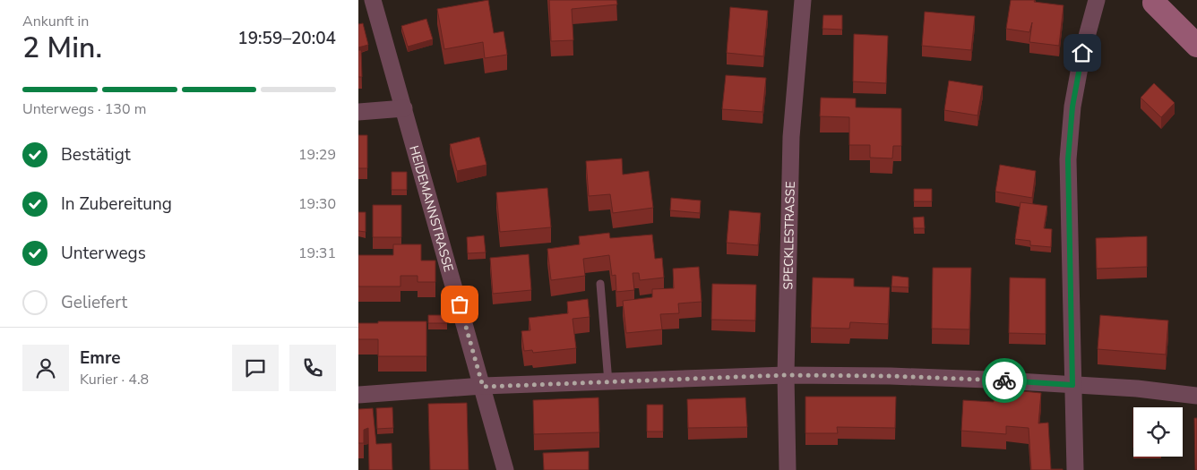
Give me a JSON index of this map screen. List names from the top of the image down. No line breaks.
{"streets":{"street":["HEIDEMANNSTRASSE","SPECKLESTRASSE"]},"page":{"heading":["2 Min.","Ankunft in","19:59–20:04"],"panel":["Emre","Kurier · 4.8"],"bar":"Unterwegs · 130 m","list":[["Bestätigt","19:29"],["In Zubereitung","19:30"],["Unterwegs","19:31"],"Geliefert"]}}
